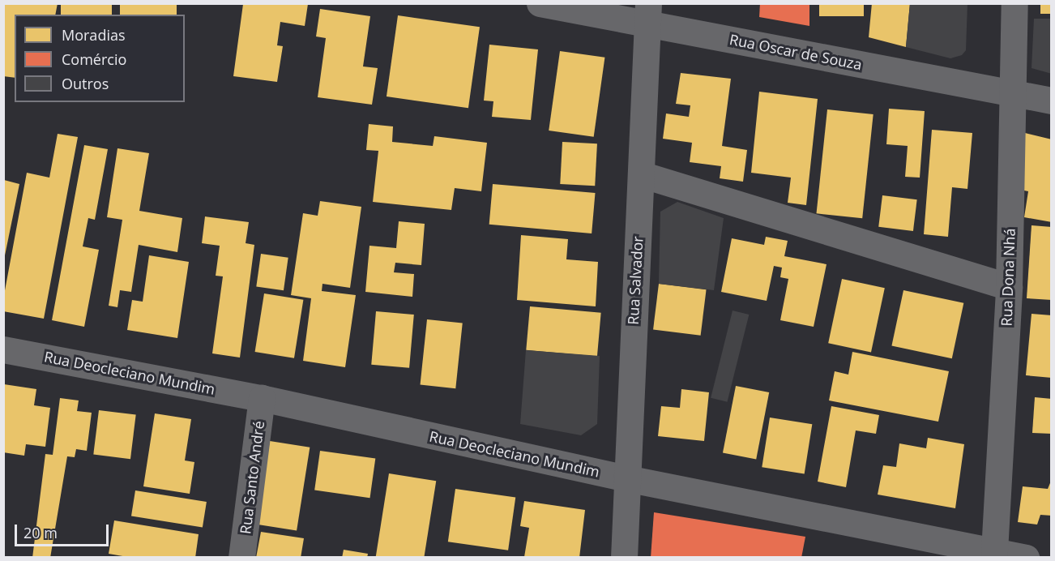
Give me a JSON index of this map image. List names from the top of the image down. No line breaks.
{"streets":{"street":["Rua Oscar de Souza","Rua Dona Nhá","Rua Salvador","Rua Deocleciano Mundim","Rua Santo André"]},"crossings":[["Rua Oscar de Souza","Rua Dona Nhá"],["Rua Oscar de Souza","Rua Salvador"],["Rua Dona Nhá","Rua Deocleciano Mundim"],["Rua Salvador","Rua Deocleciano Mundim"],["Rua Deocleciano Mundim","Rua Santo André"]],"legend":["Moradias","Comércio","Outros"],"scale_bar":"20 m"}
